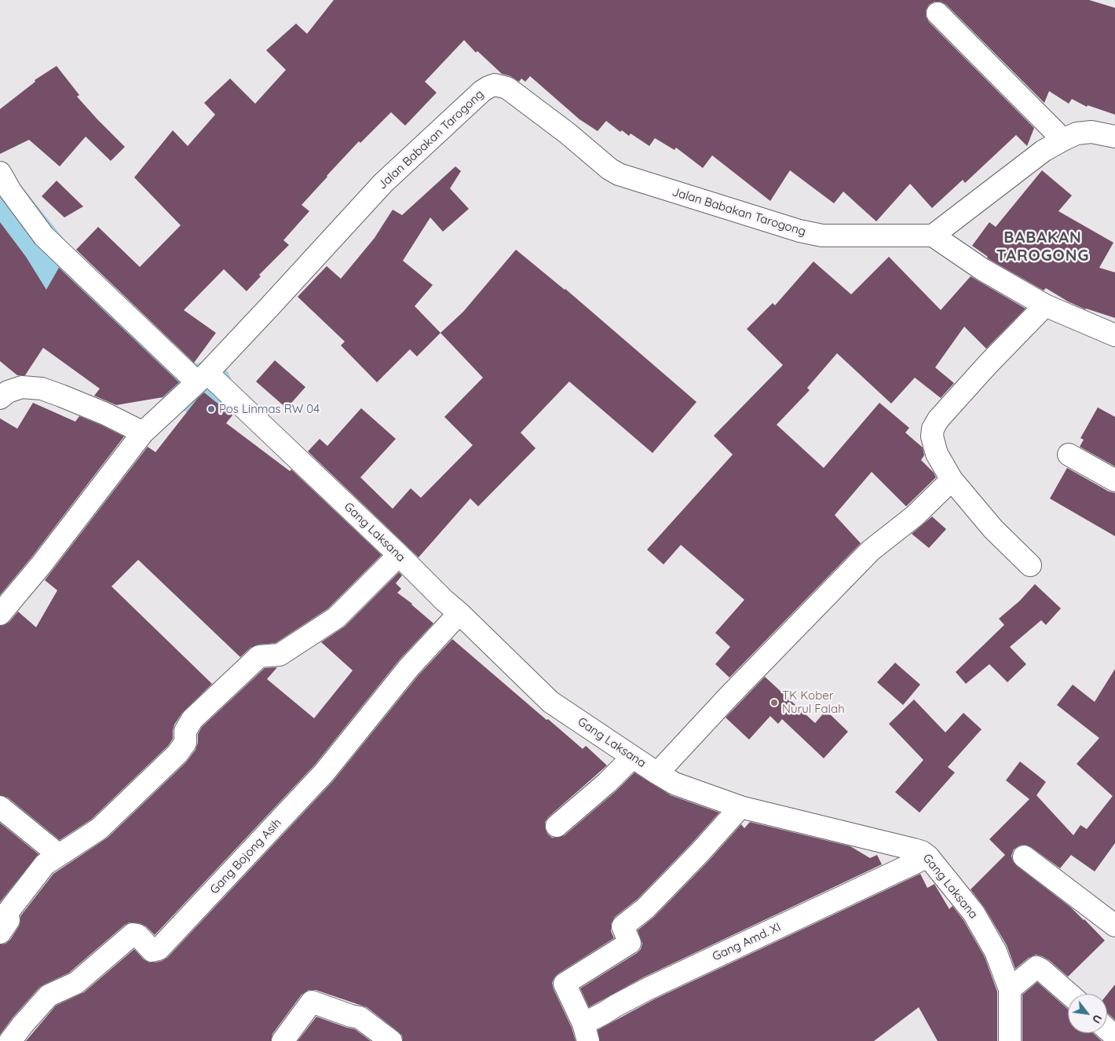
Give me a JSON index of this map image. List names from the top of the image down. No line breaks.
{"streets":{"street":["Jalan Babakan Tarogong","Gang Laksana","Gang Bojong Asih","Gang Amd. XI"]},"crossings":[["Jalan Babakan Tarogong","Gang Laksana"],["Gang Laksana","Gang Bojong Asih"],["Gang Laksana","Gang Amd. XI"]],"districts":["BABAKAN TAROGONG"],"places":["Pos Linmas RW 04","TK Kober Nurul Falah"],"north":"bottom right"}
